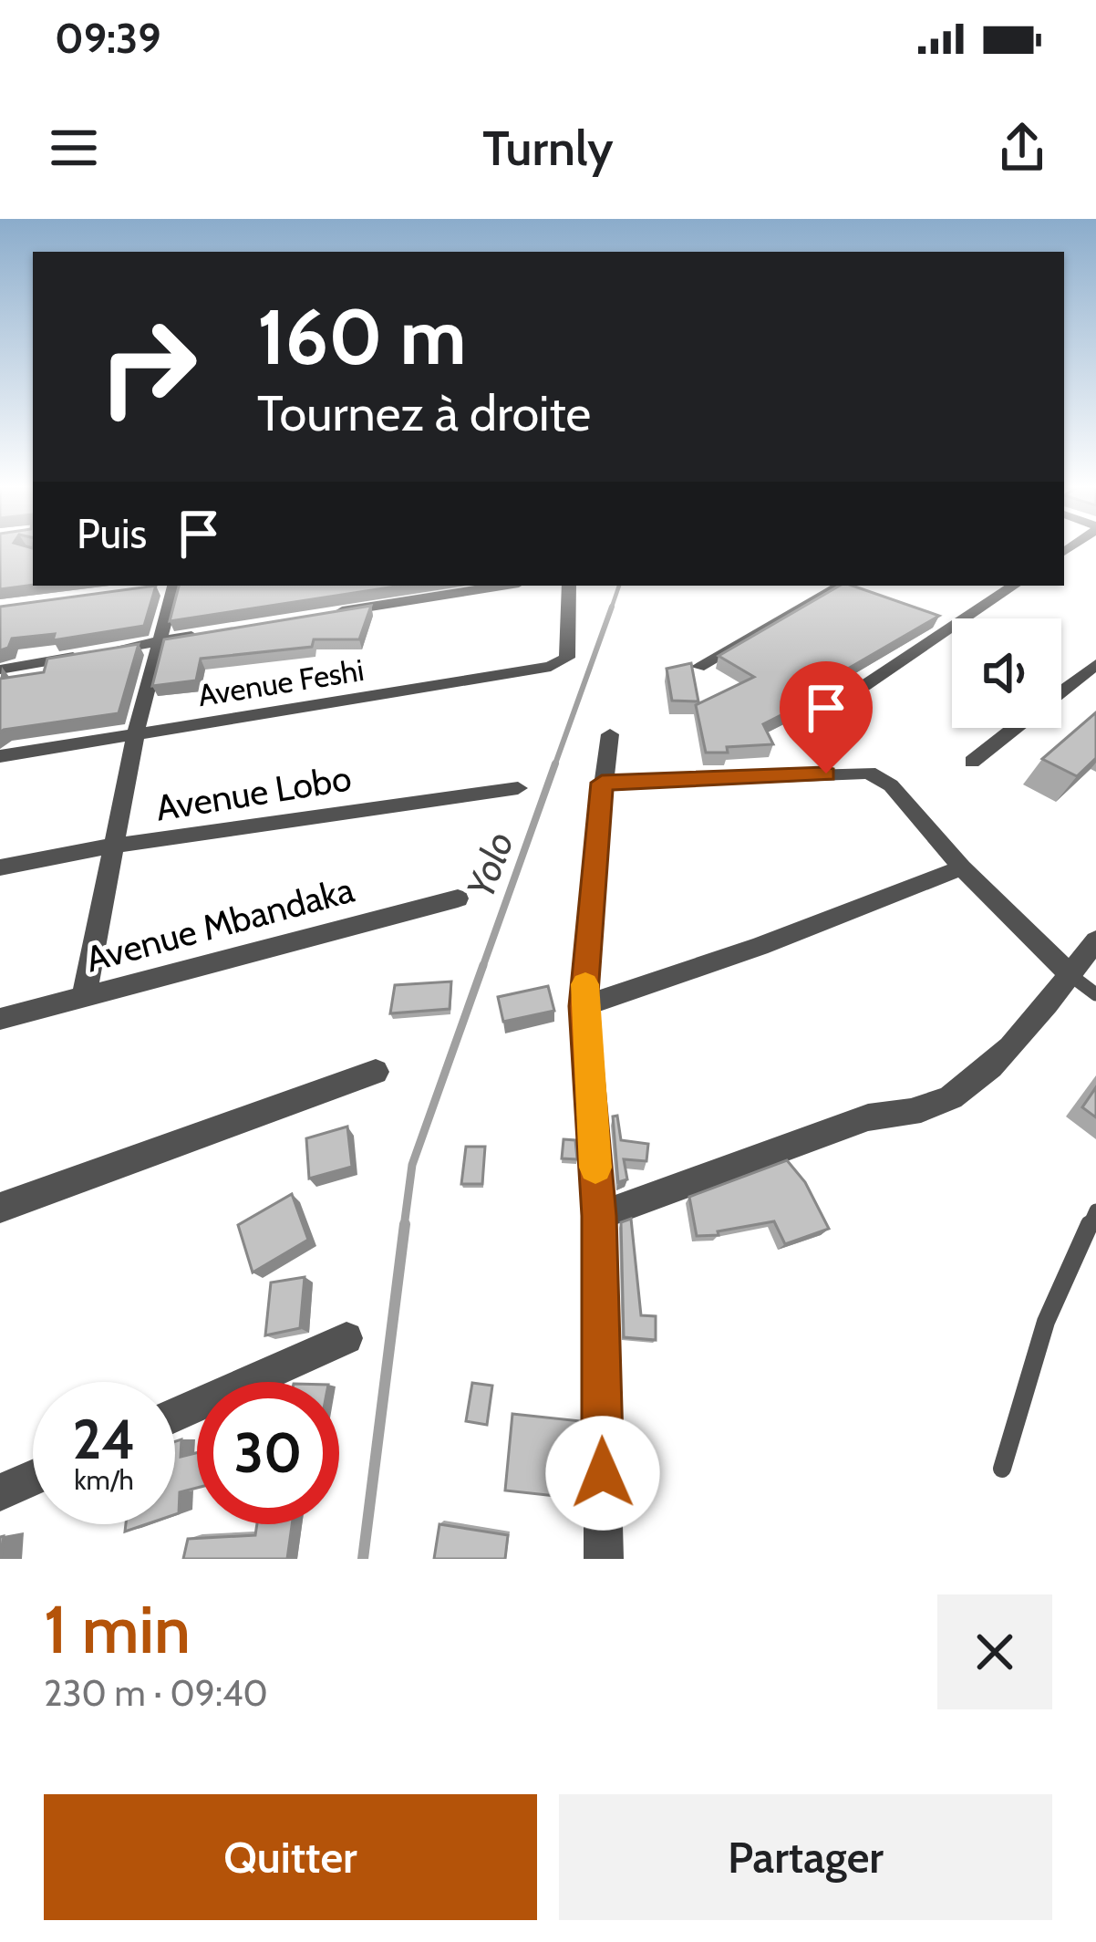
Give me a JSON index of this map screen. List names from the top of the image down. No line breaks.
{"streets":{"street":["Avenue Feshi","Avenue Lobo","Avenue Mbandaka"]},"water":["Yolo"],"page":{"status":"09:39","header":"Turnly","turn":["160 m","Tournez à droite"],"then":"Puis","speed":"24 km/h","limit":"30","heading":["1 min","230 m · 09:40"],"buttons":["Quitter","Partager"]}}
